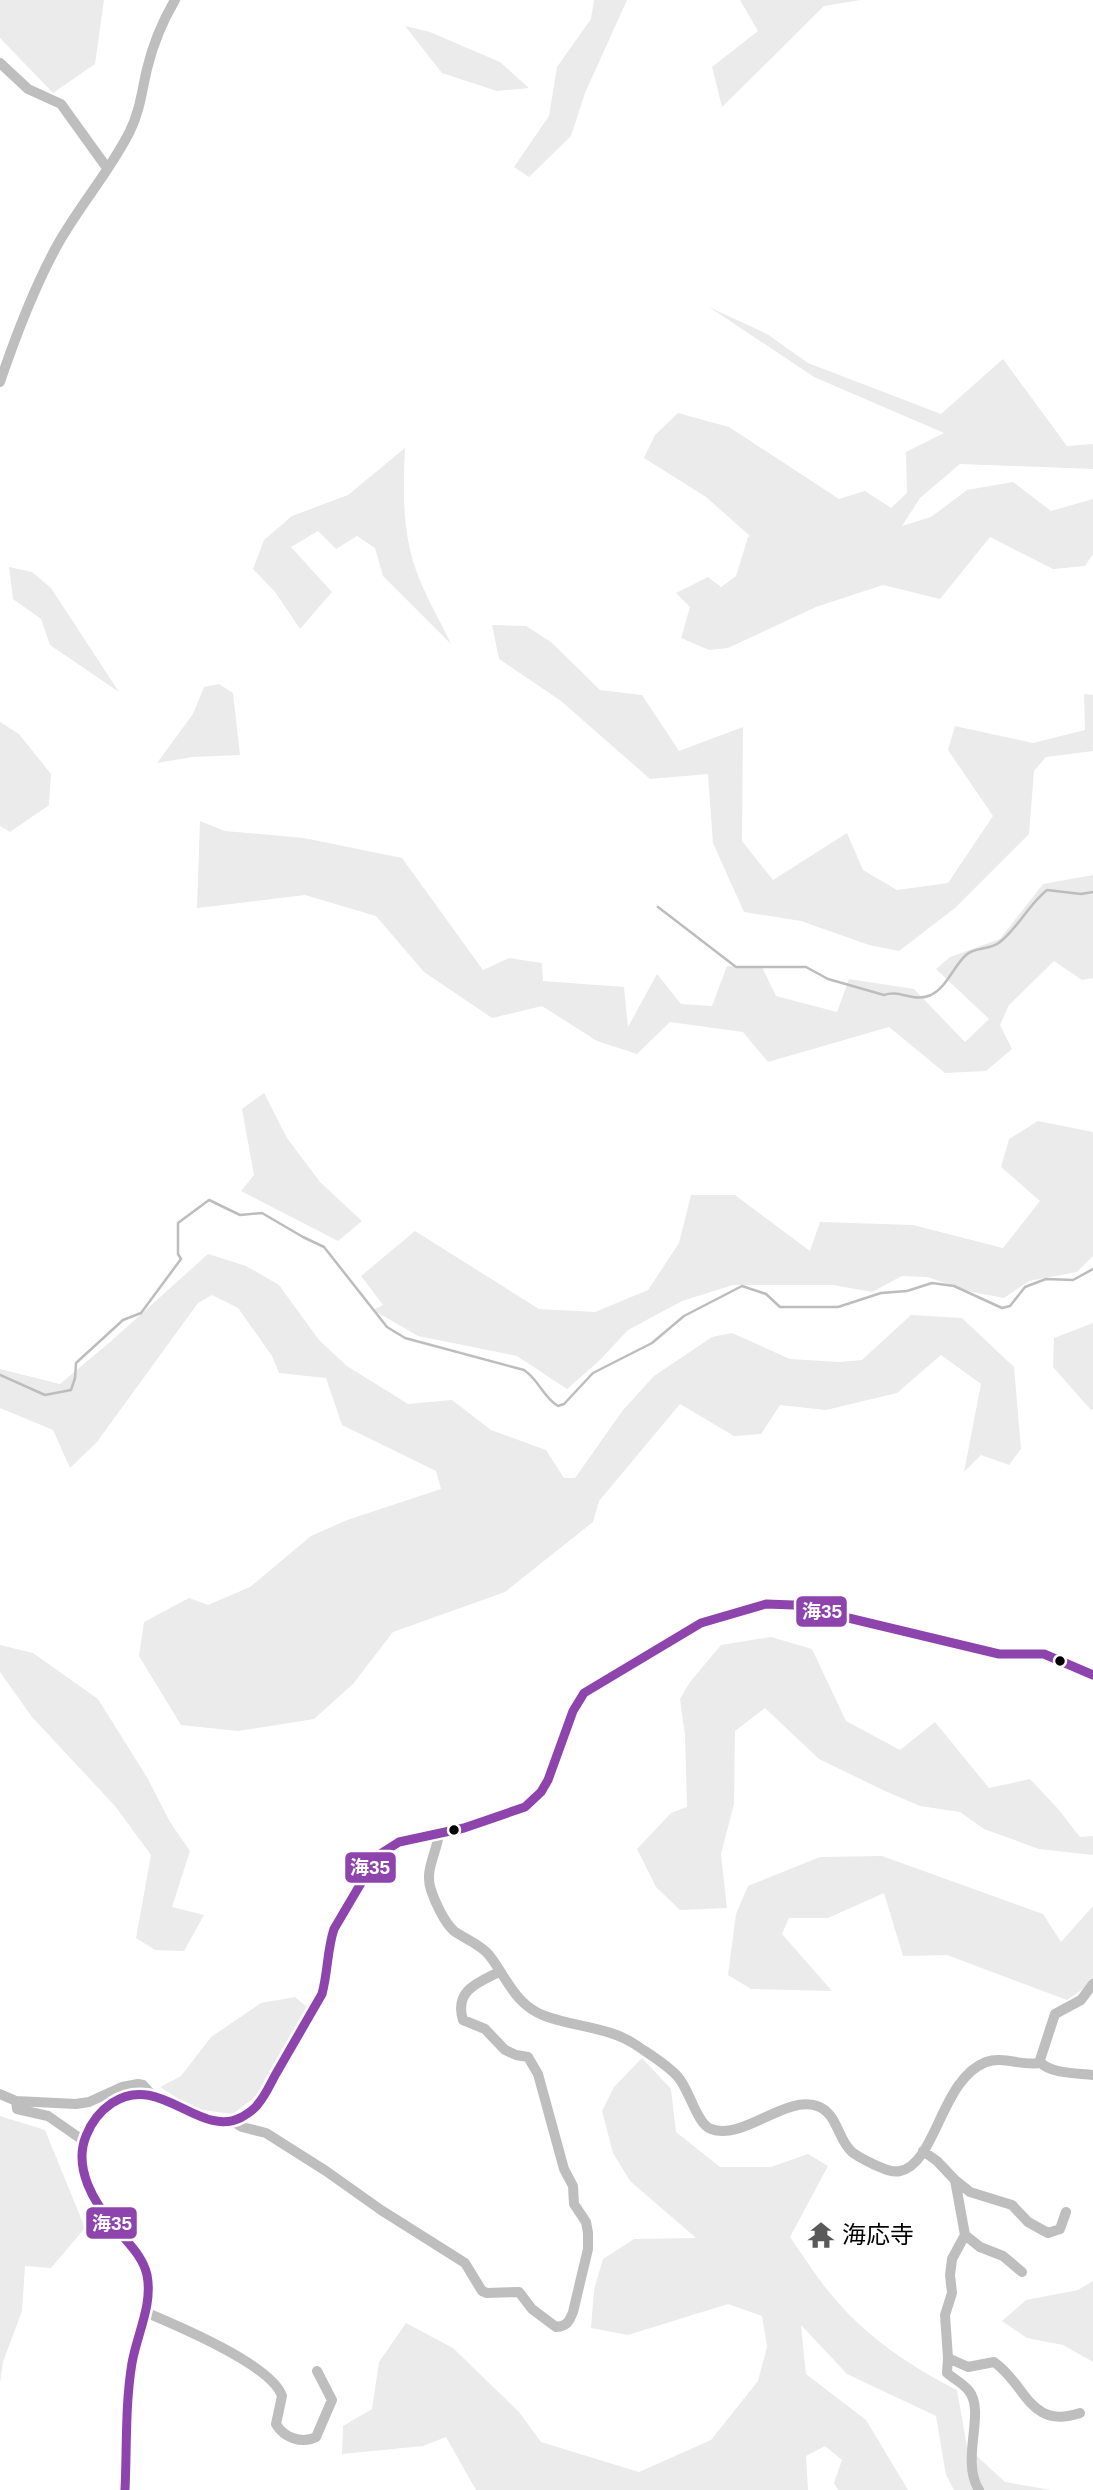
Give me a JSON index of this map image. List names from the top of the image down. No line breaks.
{"places":{"temple":["海応寺"]},"lines":["transit line 海35"]}
